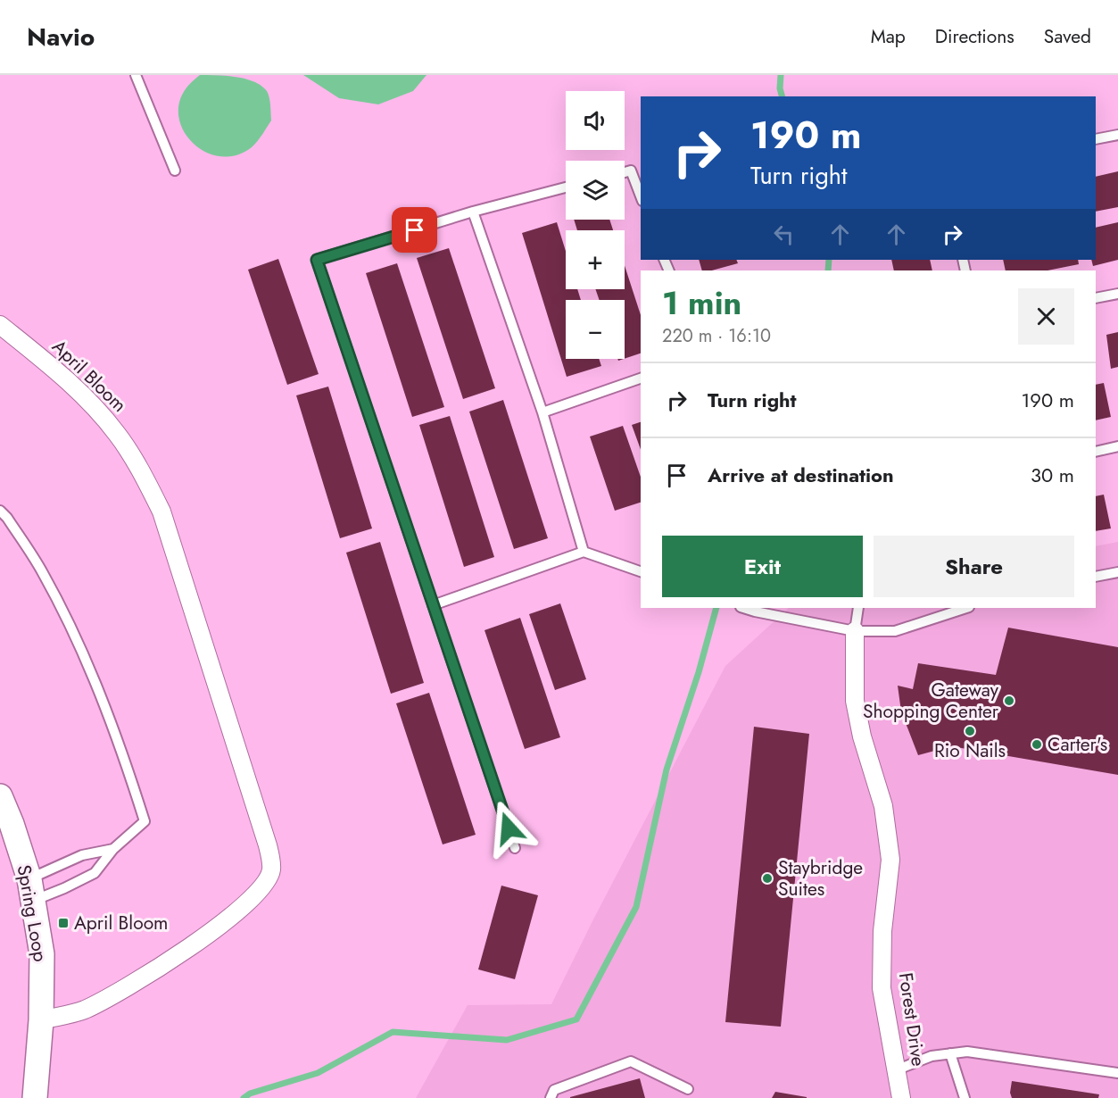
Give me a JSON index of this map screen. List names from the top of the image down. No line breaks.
{"streets":{"street":["April Bloom","Spring Loop","Forest Drive"]},"crossings":[["April Bloom","Spring Loop"]],"places":{"other":["Gateway Shopping Center","Rio Nails","Carter's","Staybridge Suites"],"transit":["April Bloom"]},"page":{"header":"Navio","nav":["Map","Directions","Saved"],"map_buttons":["+","−"],"turn":["190 m","Turn right"],"heading":["1 min","220 m · 16:10"],"list":[{"name":"Turn right","value":"190 m"},{"name":"Arrive at destination","value":"30 m"}],"buttons":["Exit","Share"]}}
